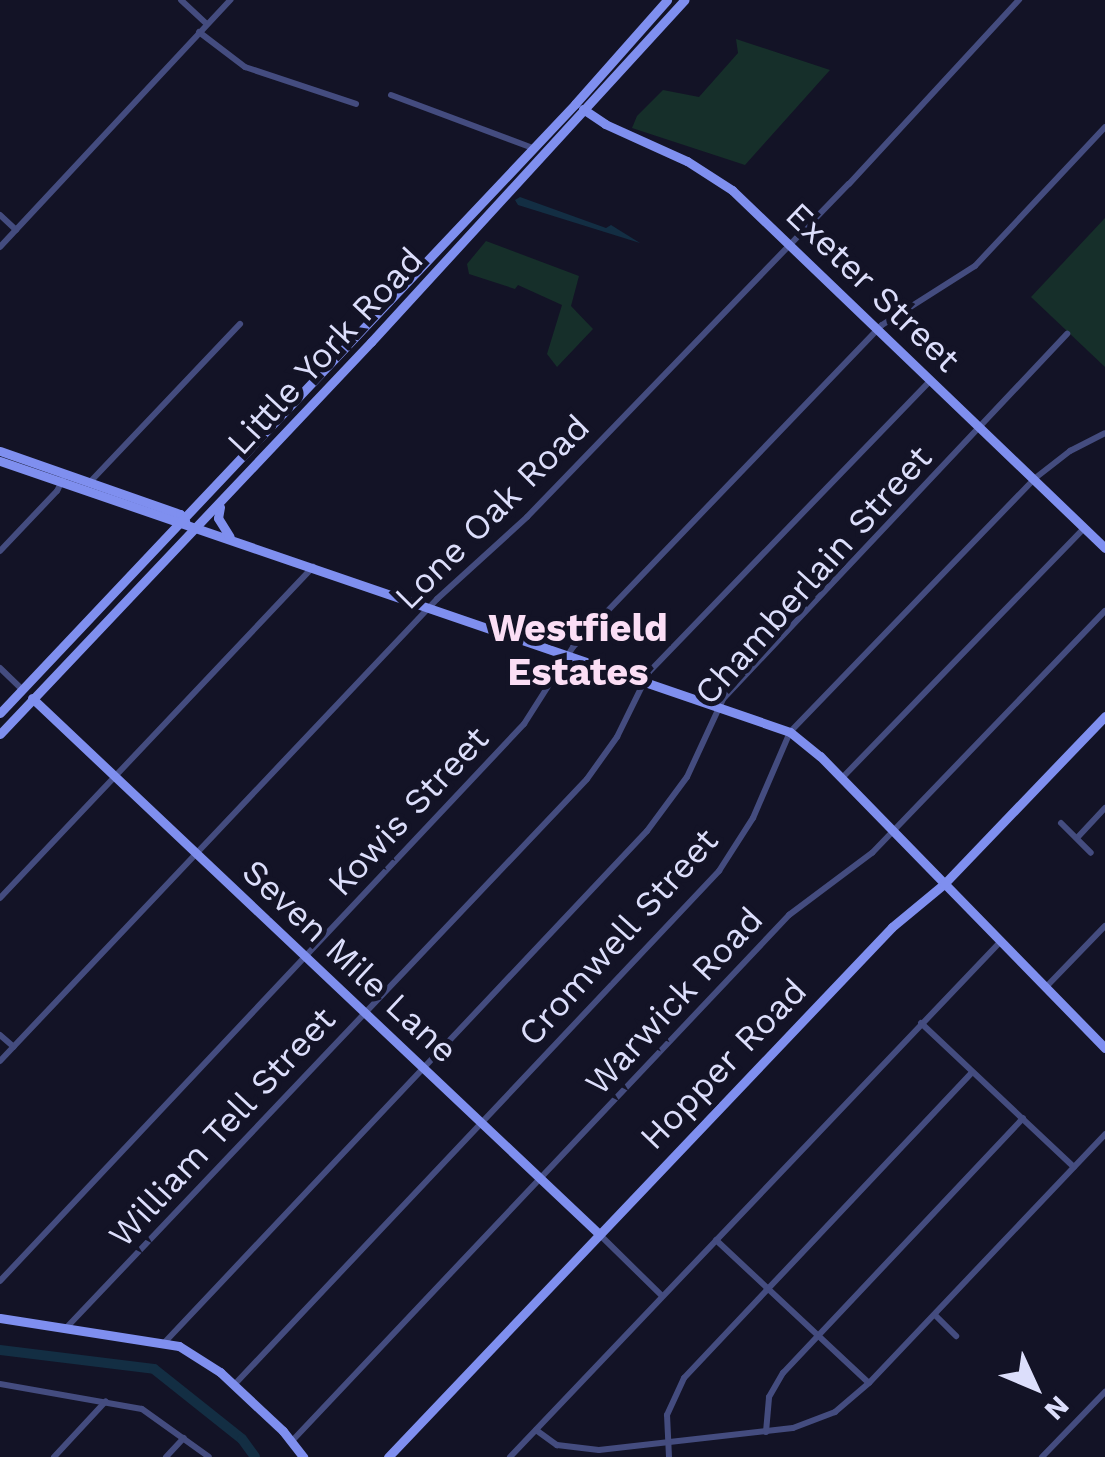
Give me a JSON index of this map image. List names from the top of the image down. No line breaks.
{"streets":{"main road":["Exeter Street","Little York Road","Seven Mile Lane","Hopper Road"],"street":["Lone Oak Road","Chamberlain Street","Kowis Street","Cromwell Street","Warwick Road","William Tell Street"]},"crossings":[["Exeter Street","Little York Road"],["Exeter Street","Lone Oak Road"],["Exeter Street","Chamberlain Street"],["Exeter Street","Kowis Street"],["Exeter Street","Cromwell Street"],["Exeter Street","William Tell Street"],["Little York Road","Seven Mile Lane"],["Lone Oak Road","Seven Mile Lane"],["Chamberlain Street","Seven Mile Lane"],["Kowis Street","Seven Mile Lane"],["Cromwell Street","Seven Mile Lane"],["Seven Mile Lane","Warwick Road"],["Seven Mile Lane","Hopper Road"],["Seven Mile Lane","William Tell Street"]],"districts":["Westfield Estates"],"north":"bottom right"}
